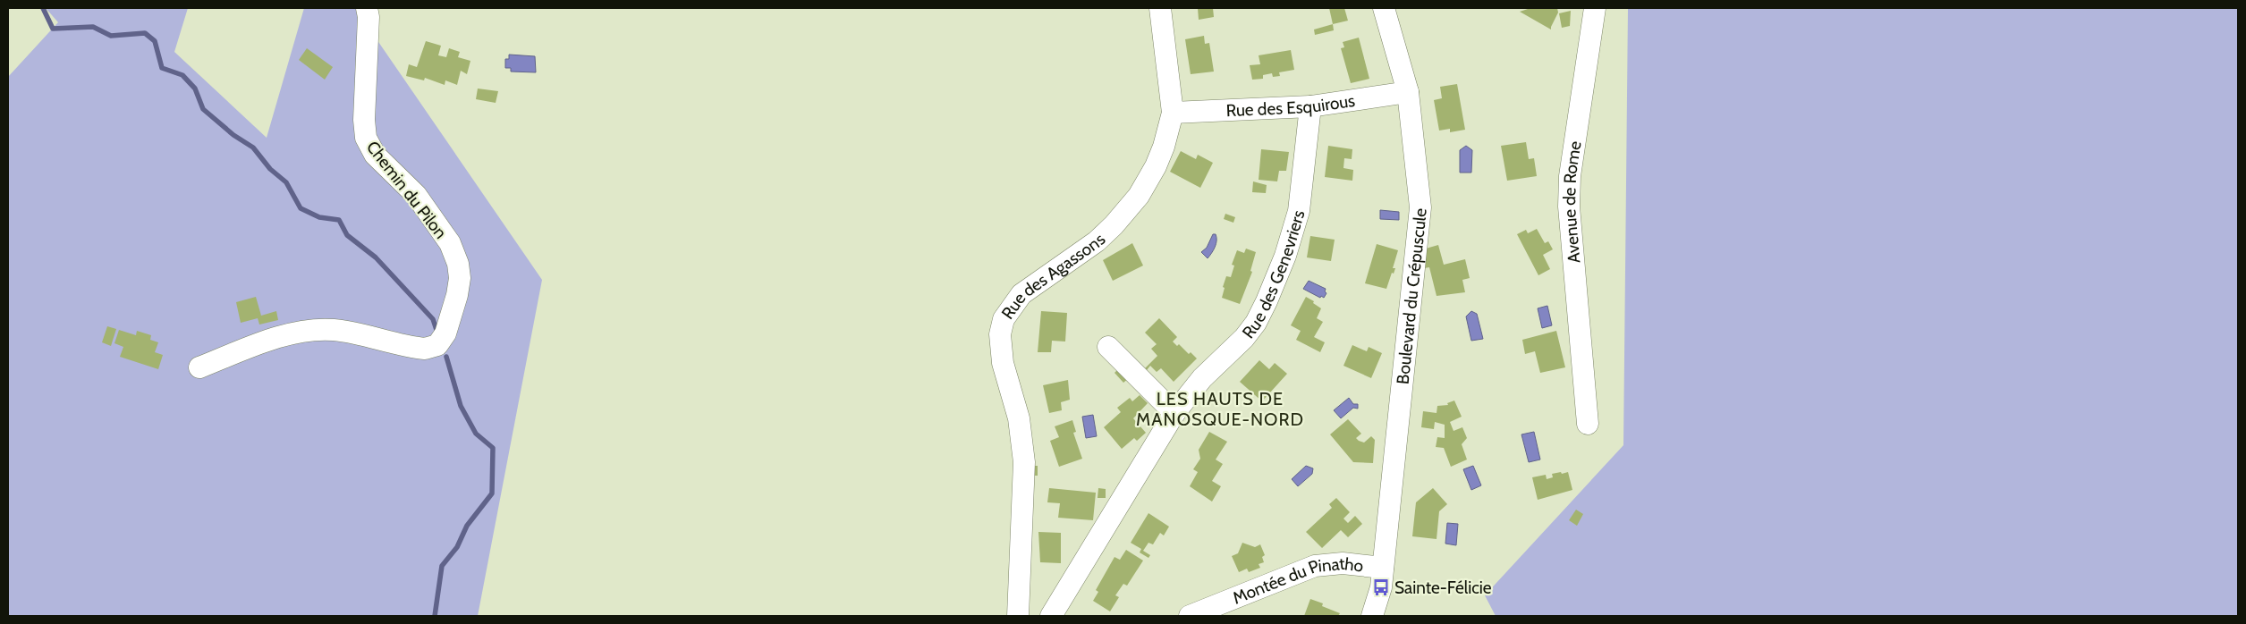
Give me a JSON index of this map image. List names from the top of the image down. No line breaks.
{"streets":{"street":["Rue des Esquirous","Chemin du Pilon","Avenue de Rome","Rue des Genevriers","Rue des Agassons","Boulevard du Crépuscule","Montée du Pinatho"]},"crossings":[["Rue des Esquirous","Rue des Genevriers"],["Rue des Esquirous","Rue des Agassons"],["Rue des Esquirous","Boulevard du Crépuscule"],["Boulevard du Crépuscule","Montée du Pinatho"]],"districts":["LES HAUTS DE MANOSQUE-NORD"],"places":{"bus stop":["Sainte-Félicie"]}}
